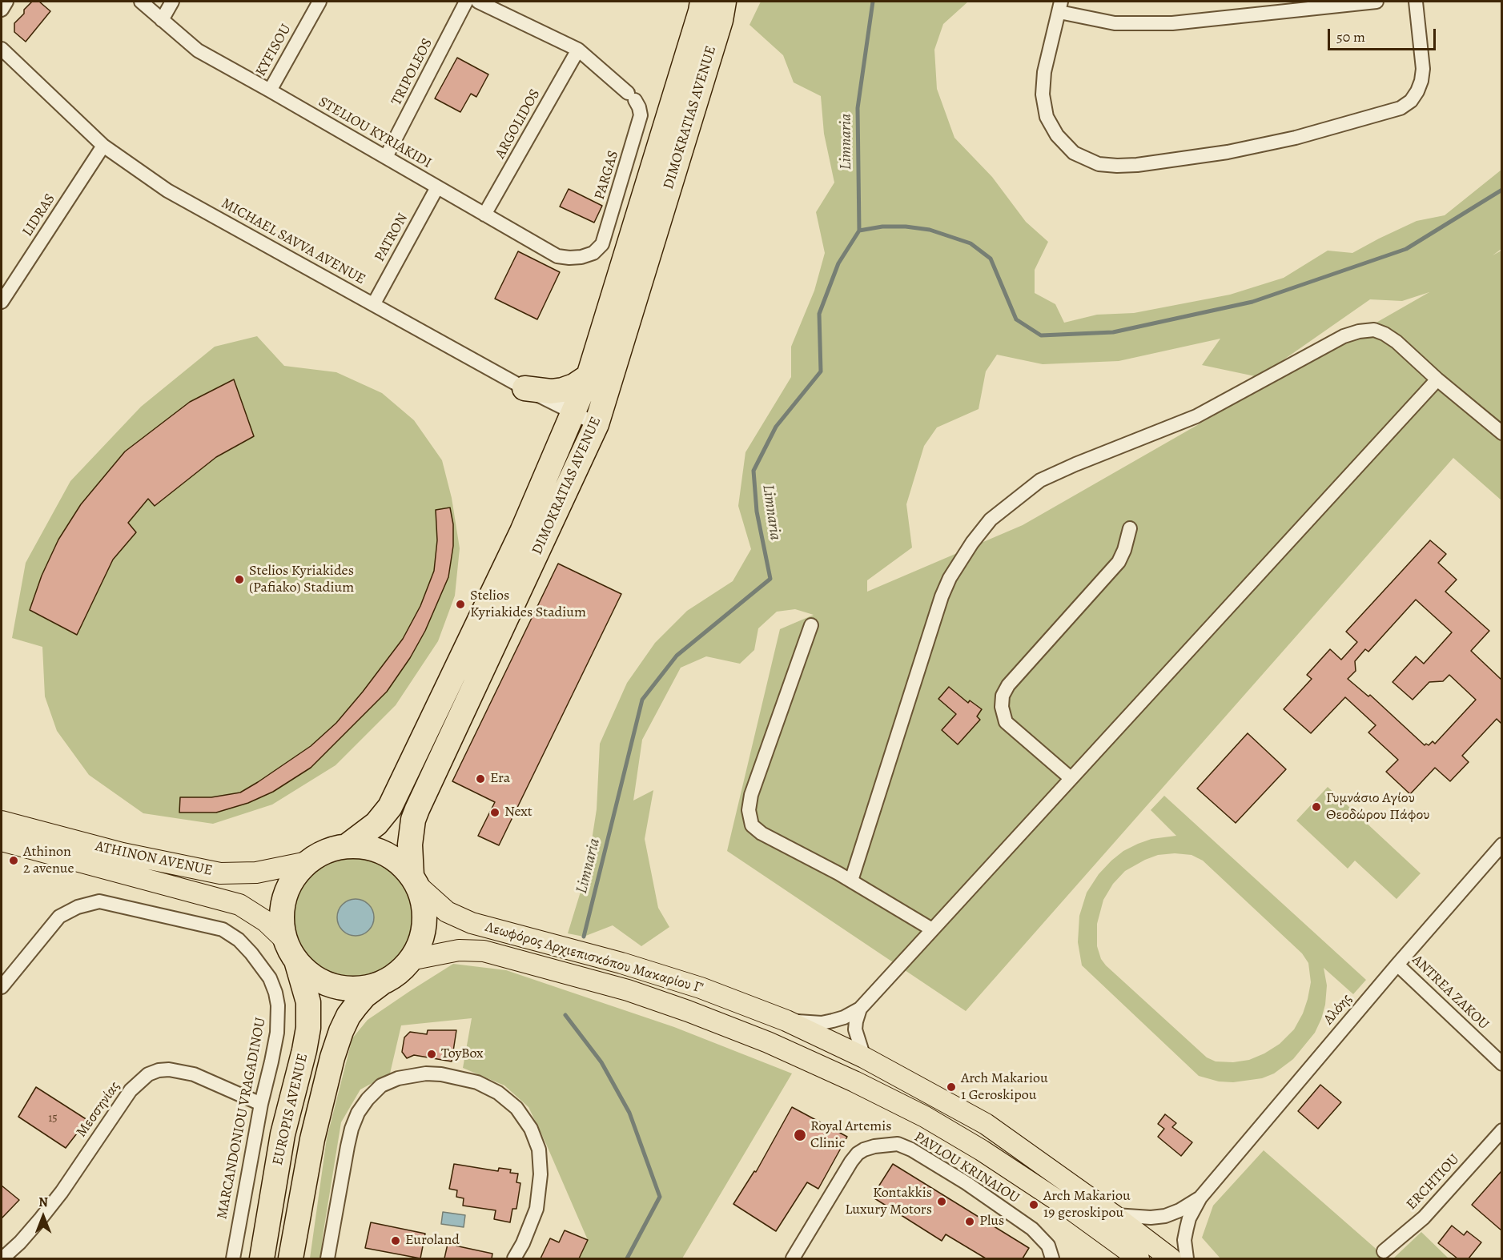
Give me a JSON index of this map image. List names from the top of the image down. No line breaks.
{"streets":{"highway":["DIMOKRATIAS AVENUE","EUROPIS AVENUE"],"main road":["ATHINON AVENUE","Λεωφόρος Αρχιεπισκόπου Μακαρίου Γ'"],"street":["KYFISOU","TRIPOLEOS","ARGOLIDOS","STELIOU KYRIAKIDI","PARGAS","LIDRAS","PATRON","MICHAEL SAVVA AVENUE","ANTREA ZAKOU","Αλόης","Μεσσηνίας","MARCANDONIOU VRAGADINOU","PAVLOU KRINAIOU","ERCHTIOU"]},"crossings":[["KYFISOU","STELIOU KYRIAKIDI"],["TRIPOLEOS","STELIOU KYRIAKIDI"],["DIMOKRATIAS AVENUE","MICHAEL SAVVA AVENUE"],["DIMOKRATIAS AVENUE","ATHINON AVENUE"],["DIMOKRATIAS AVENUE","Λεωφόρος Αρχιεπισκόπου Μακαρίου Γ'"],["DIMOKRATIAS AVENUE","EUROPIS AVENUE"],["ARGOLIDOS","STELIOU KYRIAKIDI"],["ARGOLIDOS","PARGAS"],["STELIOU KYRIAKIDI","PARGAS"],["STELIOU KYRIAKIDI","PATRON"],["LIDRAS","MICHAEL SAVVA AVENUE"],["PATRON","MICHAEL SAVVA AVENUE"],["ATHINON AVENUE","Λεωφόρος Αρχιεπισκόπου Μακαρίου Γ'"],["ATHINON AVENUE","EUROPIS AVENUE"],["Λεωφόρος Αρχιεπισκόπου Μακαρίου Γ'","Αλόης"],["Λεωφόρος Αρχιεπισκόπου Μακαρίου Γ'","EUROPIS AVENUE"],["ANTREA ZAKOU","Αλόης"],["Μεσσηνίας","MARCANDONIOU VRAGADINOU"]],"water":["Limnaria"],"places":["Stelios Kyriakides (Pafiako) Stadium","Stelios Kyriakides Stadium","Era","Γυμνάσιο Αγίου Θεοδώρου Πάφου","Next","Athinon 2 avenue","ToyBox","Arch Makariou 1 Geroskipou","Royal Artemis Clinic","Kontakkis Luxury Motors","Arch Makariou 19 geroskipou","Plus","Euroland"],"house_numbers":["15"],"scale_bar":"50 m","north":"top"}
